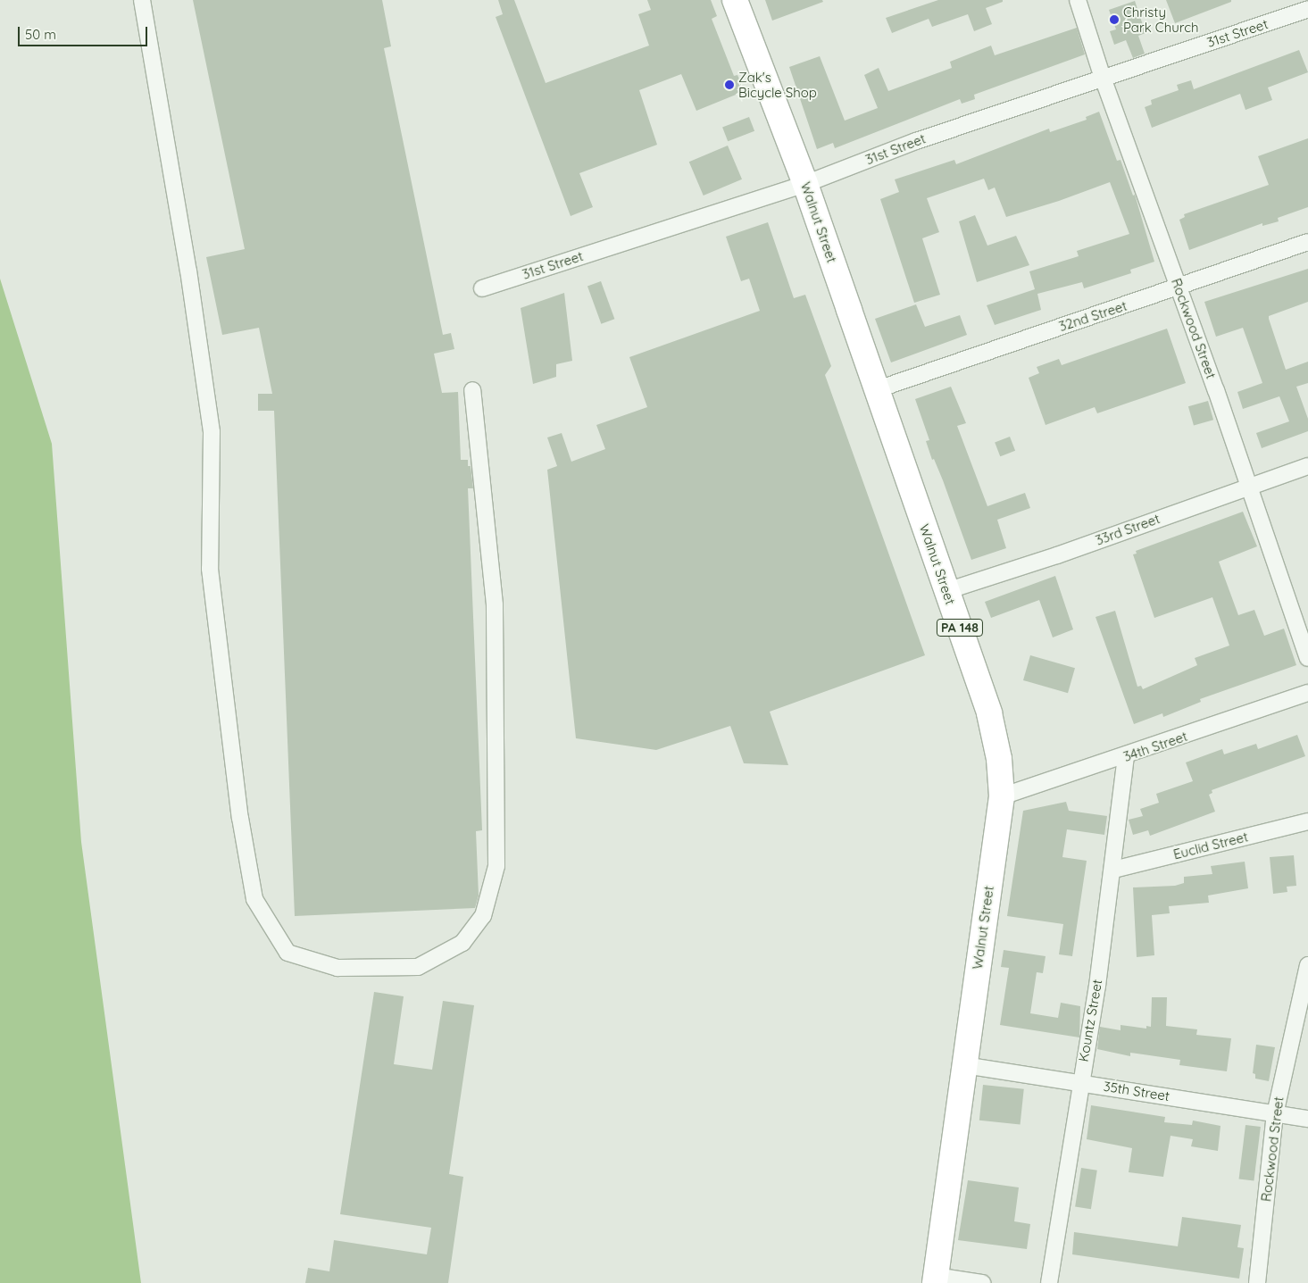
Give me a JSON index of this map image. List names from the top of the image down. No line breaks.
{"streets":{"main road":["Walnut Street","PA 148"],"street":["31st Street","32nd Street","Rockwood Street","33rd Street","34th Street","Euclid Street","Kountz Street","35th Street"]},"crossings":[["31st Street","Walnut Street"],["31st Street","Rockwood Street"],["Walnut Street","32nd Street"],["Walnut Street","33rd Street"],["Walnut Street","34th Street"],["Walnut Street","35th Street"],["32nd Street","Rockwood Street"],["Rockwood Street","33rd Street"],["Rockwood Street","35th Street"],["34th Street","Kountz Street"],["Euclid Street","Kountz Street"],["Kountz Street","35th Street"]],"places":["Christy Park Church","Zak's Bicycle Shop"],"scale_bar":"50 m"}
